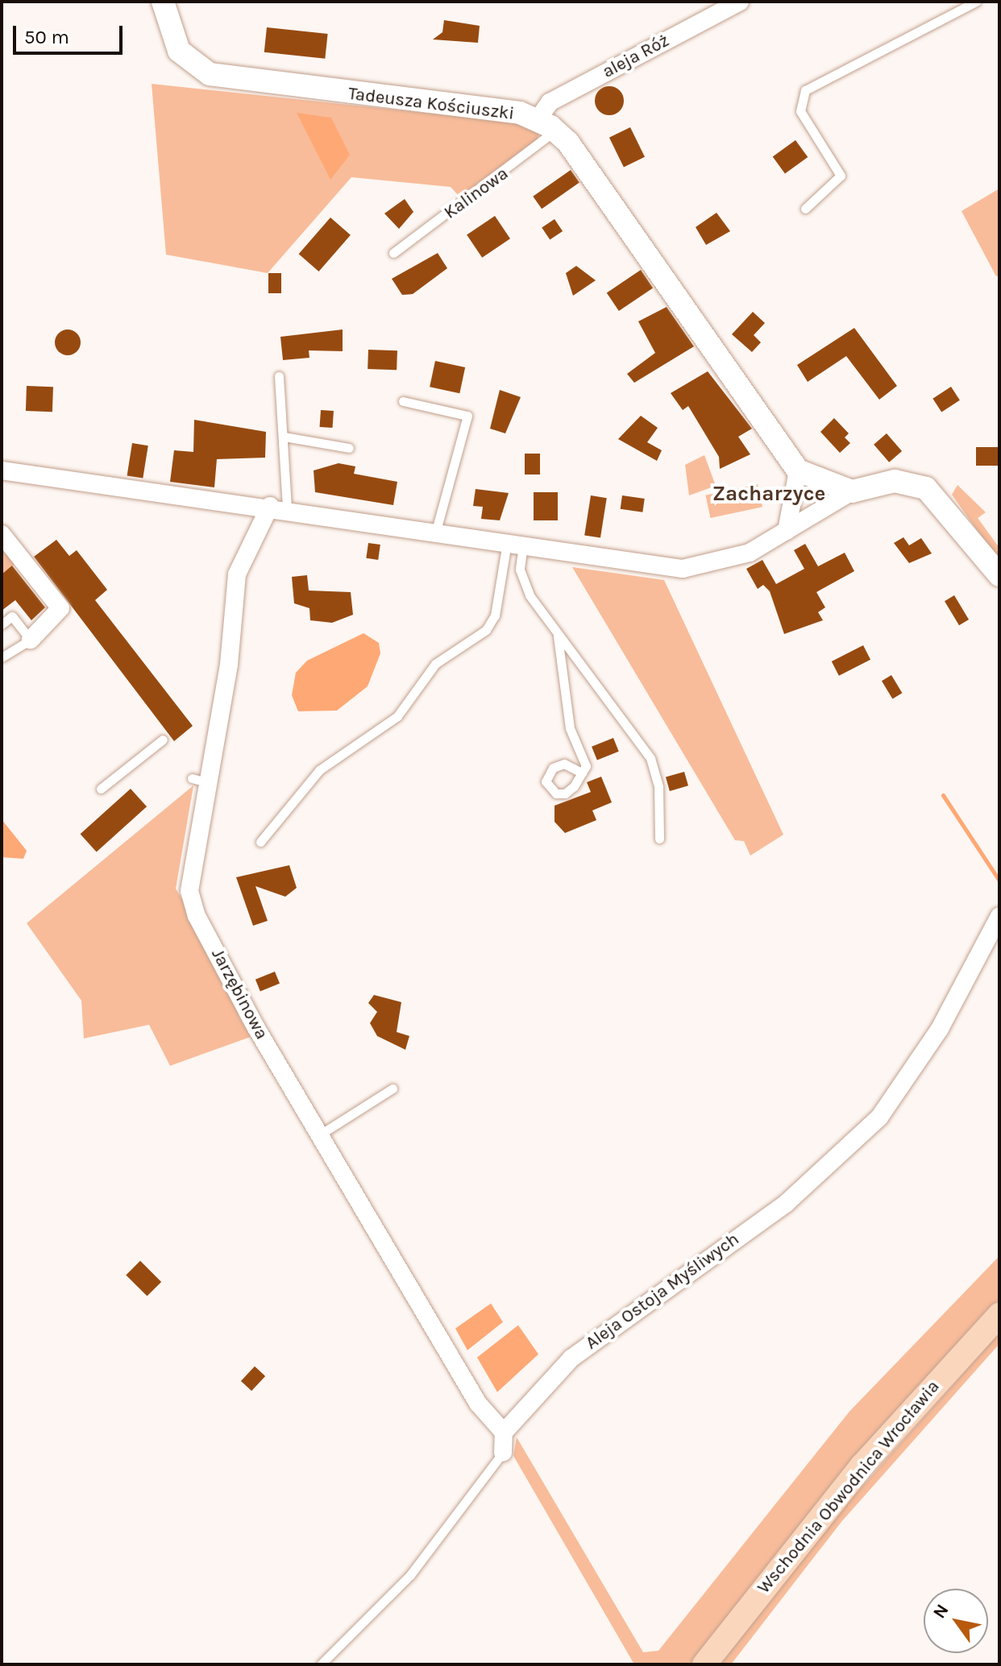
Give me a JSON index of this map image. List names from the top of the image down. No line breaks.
{"streets":{"main road":["Wschodnia Obwodnica Wrocławia"],"street":["aleja Róż","Tadeusza Kościuszki","Jarzębinowa","Aleja Ostoja Myśliwych"],"lane":["Kalinowa"]},"crossings":[["aleja Róż","Tadeusza Kościuszki"],["aleja Róż","Kalinowa"],["Tadeusza Kościuszki","Kalinowa"],["Jarzębinowa","Aleja Ostoja Myśliwych"]],"districts":["Zacharzyce"],"scale_bar":"50 m","north":"top left"}
